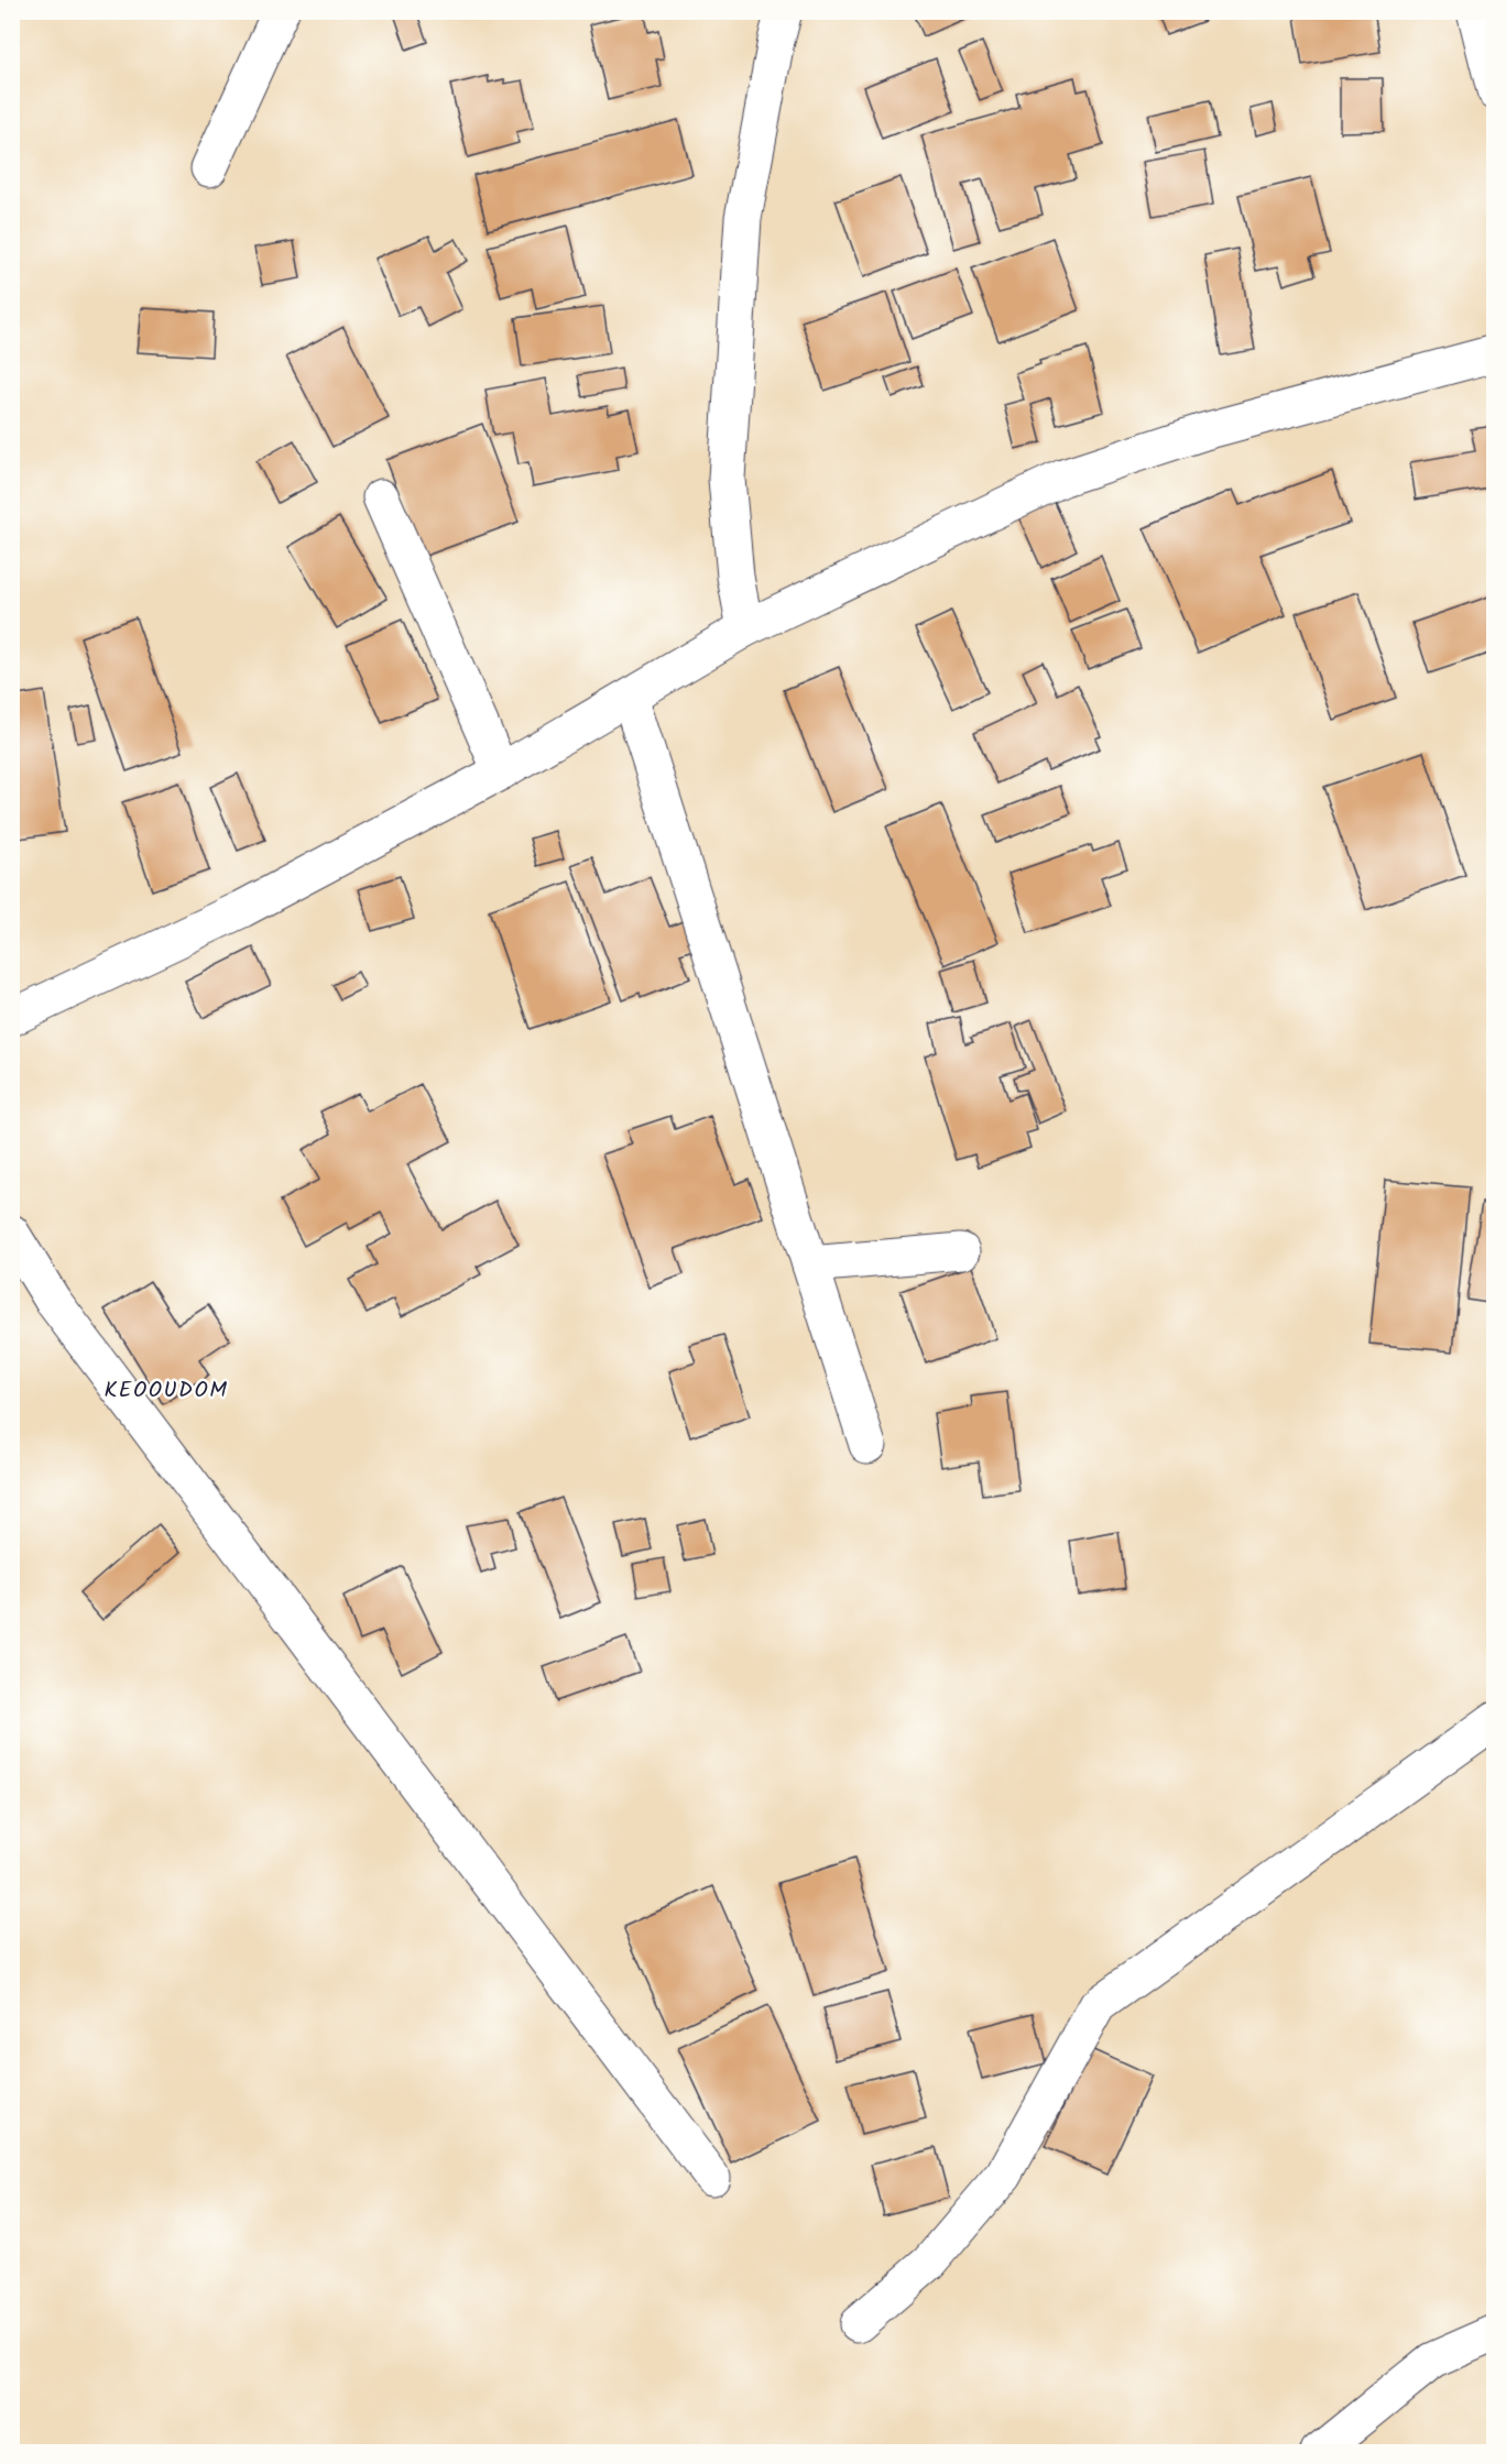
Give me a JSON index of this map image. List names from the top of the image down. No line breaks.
{"districts":["KEOOUDOM"]}
